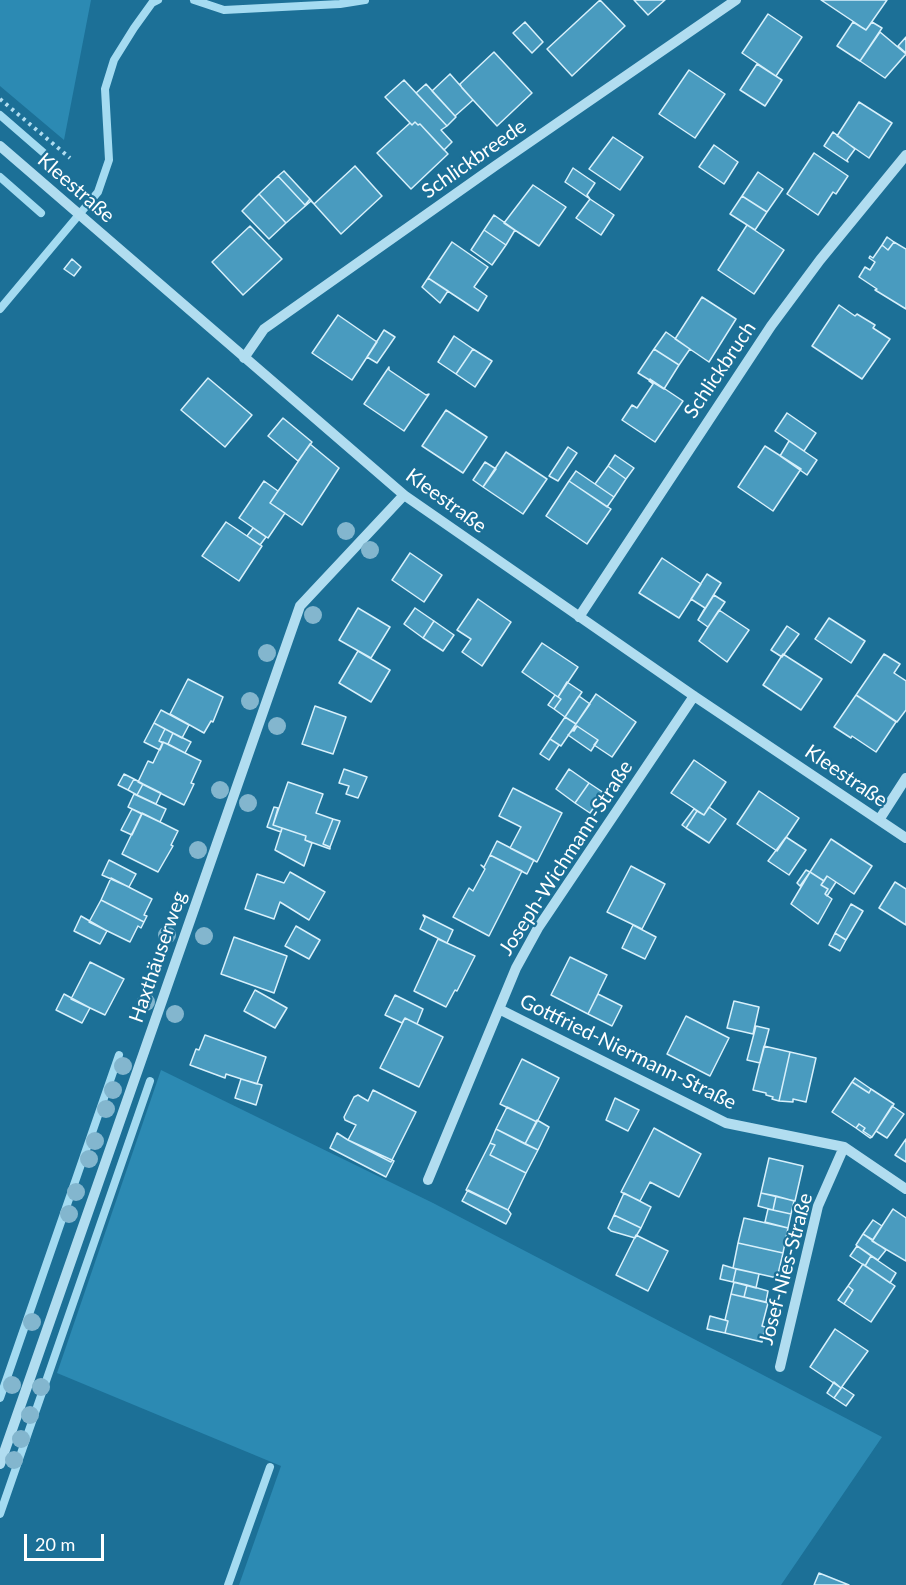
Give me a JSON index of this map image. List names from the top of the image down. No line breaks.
{"streets":{"street":["Schlickbreede","Kleestraße","Schlickbruch","Joseph-Wichmann-Straße","Haxthäuserweg","Gottfried-Niermann-Straße","Josef-Nies-Straße"]},"crossings":[["Schlickbreede","Kleestraße"],["Kleestraße","Schlickbruch"],["Kleestraße","Joseph-Wichmann-Straße"],["Kleestraße","Haxthäuserweg"],["Joseph-Wichmann-Straße","Gottfried-Niermann-Straße"],["Gottfried-Niermann-Straße","Josef-Nies-Straße"]],"scale_bar":"20 m"}
